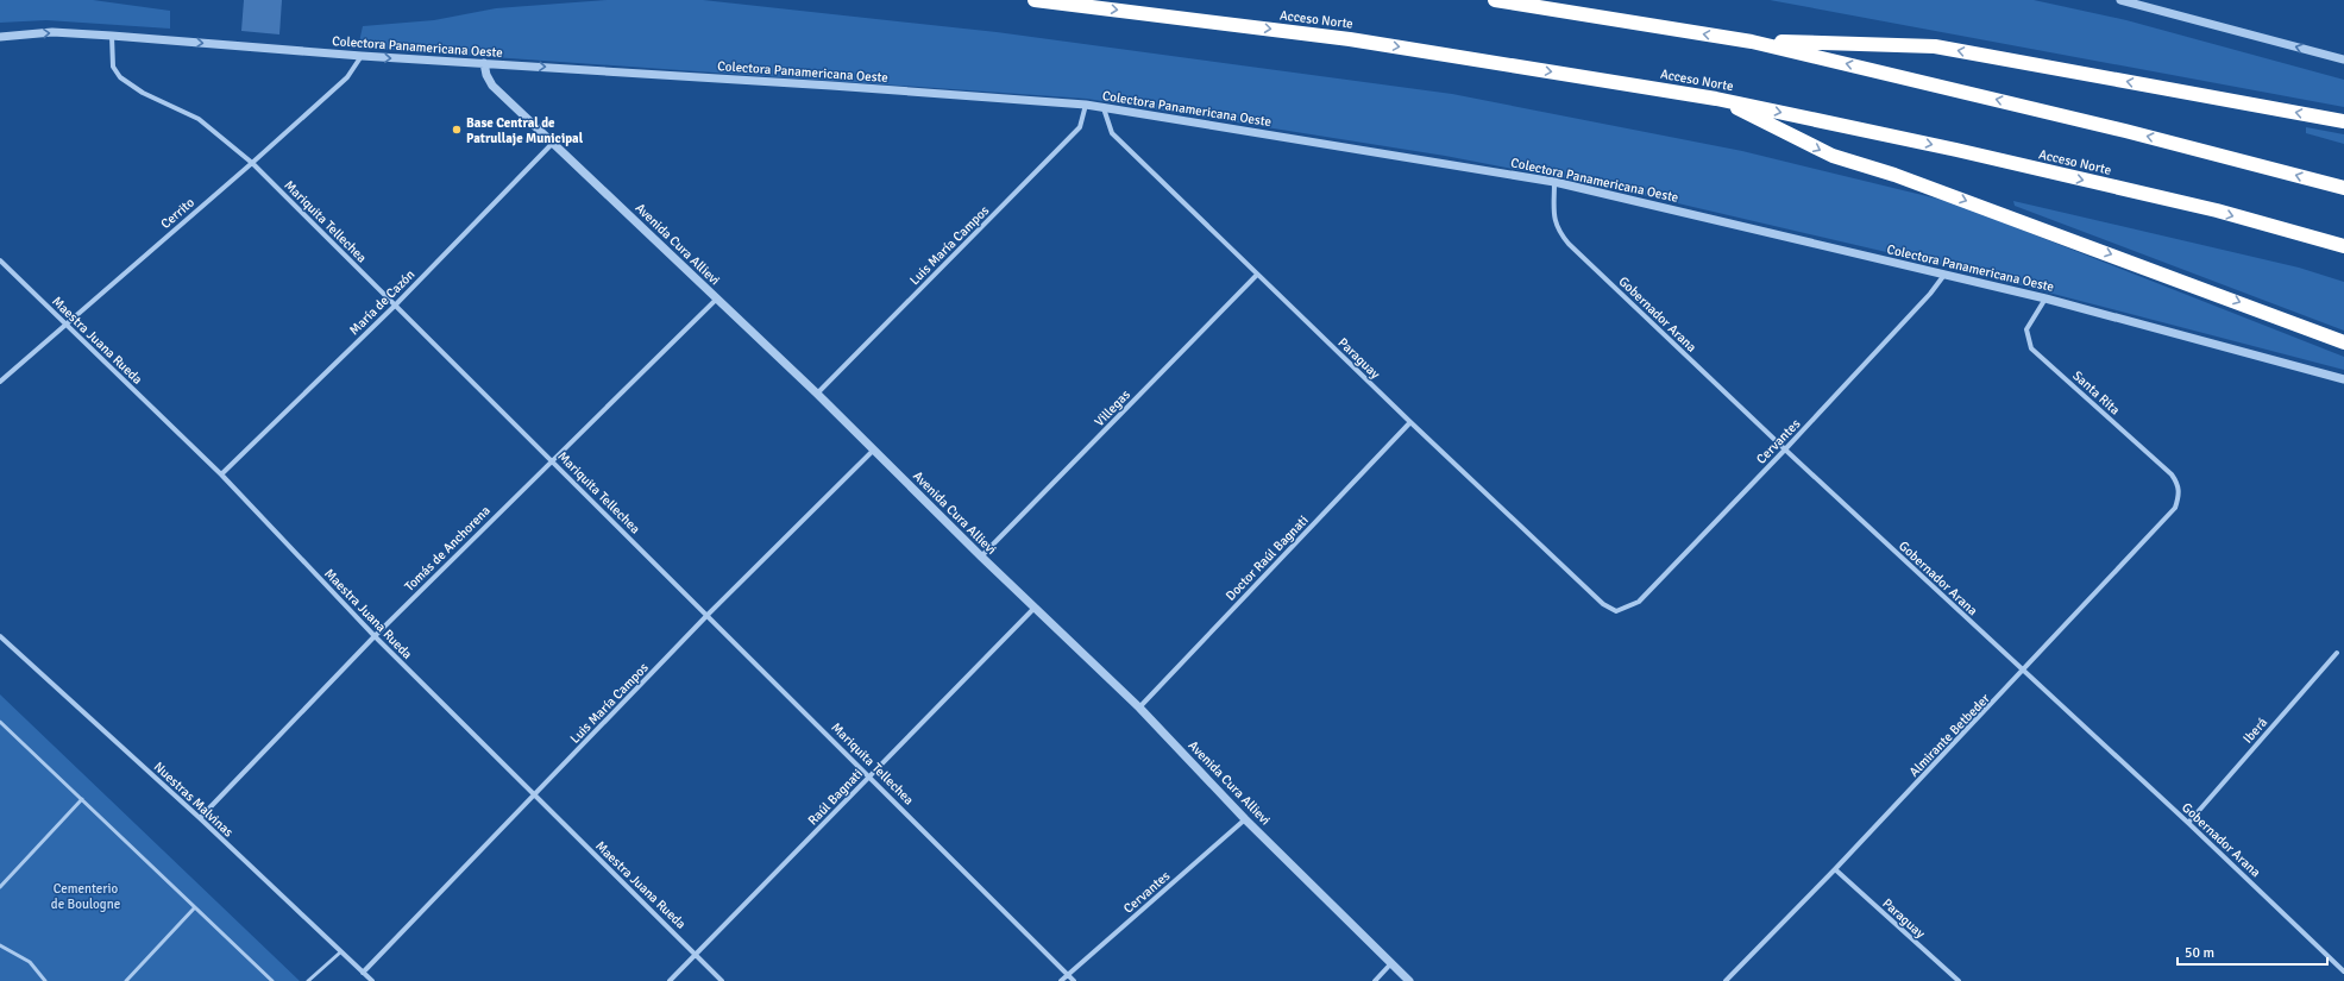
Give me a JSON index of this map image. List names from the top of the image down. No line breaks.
{"streets":{"highway":["Acceso Norte"],"street":["Colectora Panamericana Oeste","Cerrito","Mariquita Tellechea","Avenida Cura Allievi","Luis María Campos","María de Cazón","Gobernador Arana","Maestra Juana Rueda","Paraguay","Santa Rita","Villegas","Cervantes","Tomás de Anchorena","Doctor Raúl Bagnati","Iberá","Almirante Betbeder","Raúl Bagnati","Nuestras Malvinas"]},"crossings":[["Colectora Panamericana Oeste","Cerrito"],["Colectora Panamericana Oeste","Mariquita Tellechea"],["Colectora Panamericana Oeste","Avenida Cura Allievi"],["Colectora Panamericana Oeste","Luis María Campos"],["Colectora Panamericana Oeste","Gobernador Arana"],["Colectora Panamericana Oeste","Paraguay"],["Colectora Panamericana Oeste","Santa Rita"],["Colectora Panamericana Oeste","Cervantes"],["Cerrito","Mariquita Tellechea"],["Cerrito","Maestra Juana Rueda"],["Mariquita Tellechea","Luis María Campos"],["Mariquita Tellechea","María de Cazón"],["Mariquita Tellechea","Cervantes"],["Mariquita Tellechea","Tomás de Anchorena"],["Mariquita Tellechea","Raúl Bagnati"],["Avenida Cura Allievi","Luis María Campos"],["Avenida Cura Allievi","María de Cazón"],["Avenida Cura Allievi","Villegas"],["Avenida Cura Allievi","Cervantes"],["Avenida Cura Allievi","Tomás de Anchorena"],["Avenida Cura Allievi","Doctor Raúl Bagnati"],["Avenida Cura Allievi","Raúl Bagnati"],["Luis María Campos","Maestra Juana Rueda"],["Luis María Campos","Nuestras Malvinas"],["María de Cazón","Maestra Juana Rueda"],["Gobernador Arana","Cervantes"],["Gobernador Arana","Iberá"],["Gobernador Arana","Almirante Betbeder"],["Maestra Juana Rueda","Tomás de Anchorena"],["Maestra Juana Rueda","Raúl Bagnati"],["Paraguay","Villegas"],["Paraguay","Cervantes"],["Paraguay","Doctor Raúl Bagnati"],["Paraguay","Almirante Betbeder"],["Santa Rita","Almirante Betbeder"],["Tomás de Anchorena","Nuestras Malvinas"]],"one_way":["Colectora Panamericana Oeste"],"parks":["Cementerio de Boulogne"],"places":["Base Central de Patrullaje Municipal"],"scale_bar":"50 m"}
